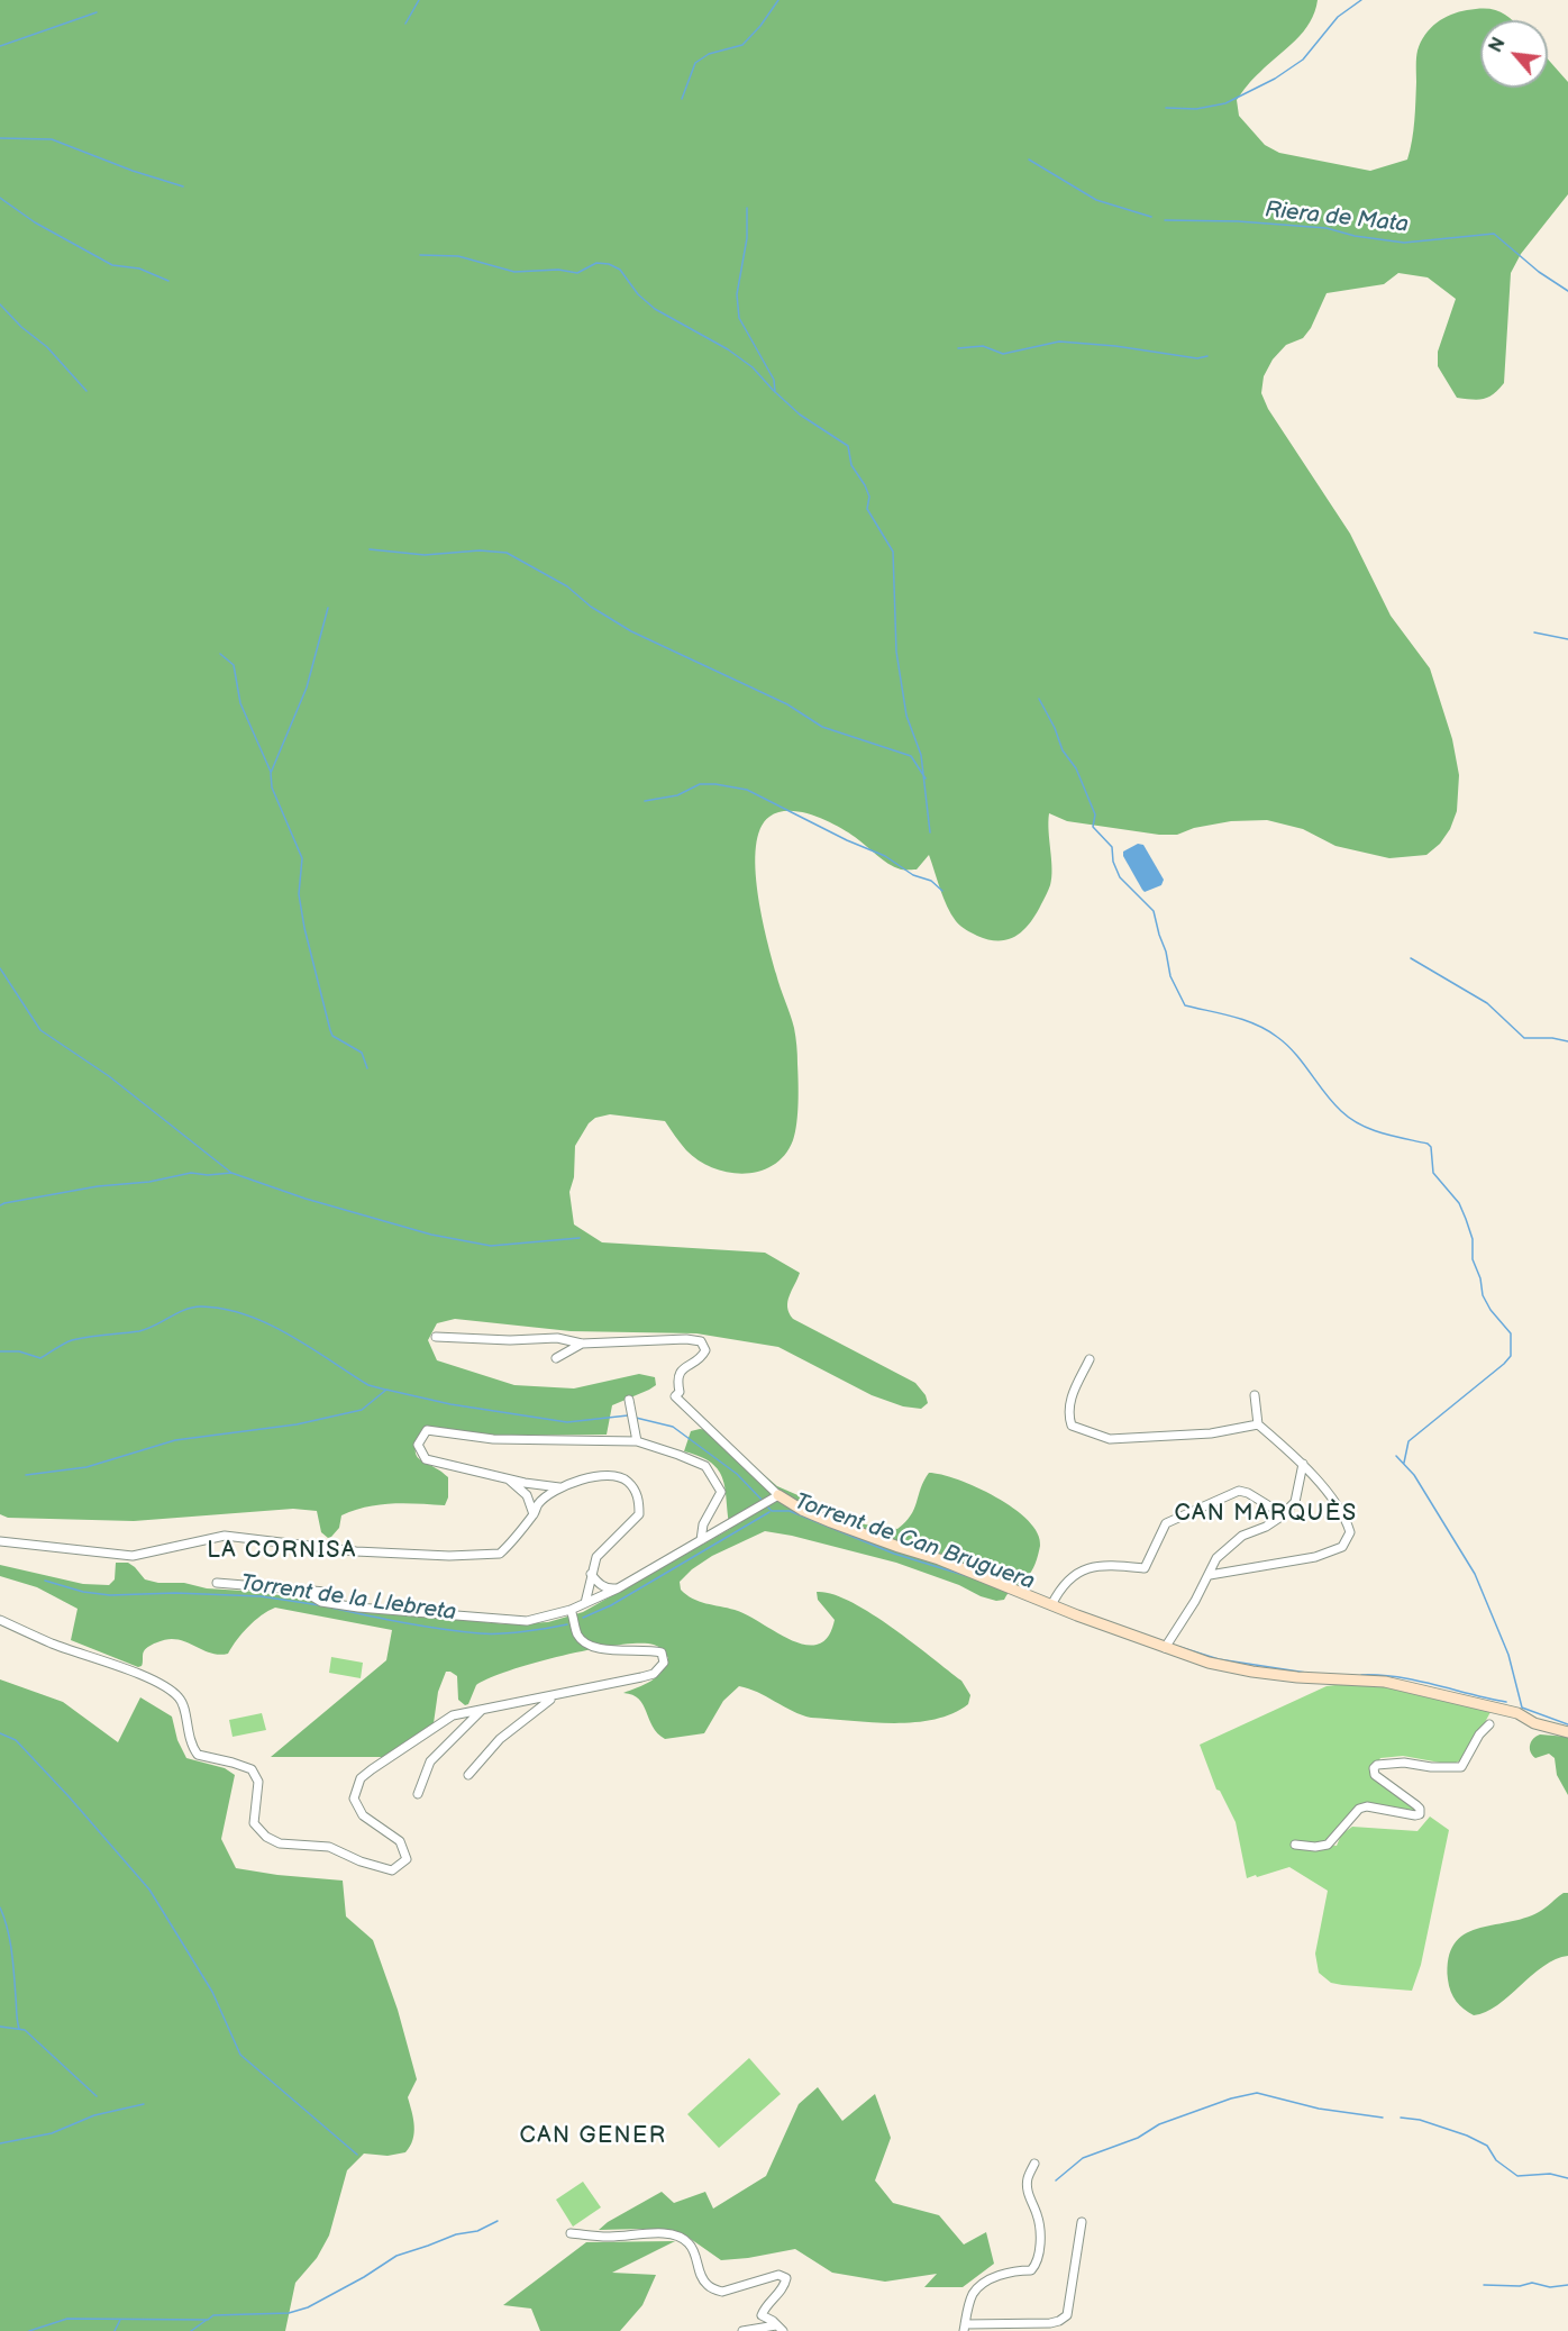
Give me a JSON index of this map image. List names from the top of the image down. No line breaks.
{"districts":["CAN MARQUÈS","LA CORNISA","CAN GENER"],"water":["Riera de Mata","Torrent de Can Bruguera","Torrent de la Llebreta"],"north":"top left"}
